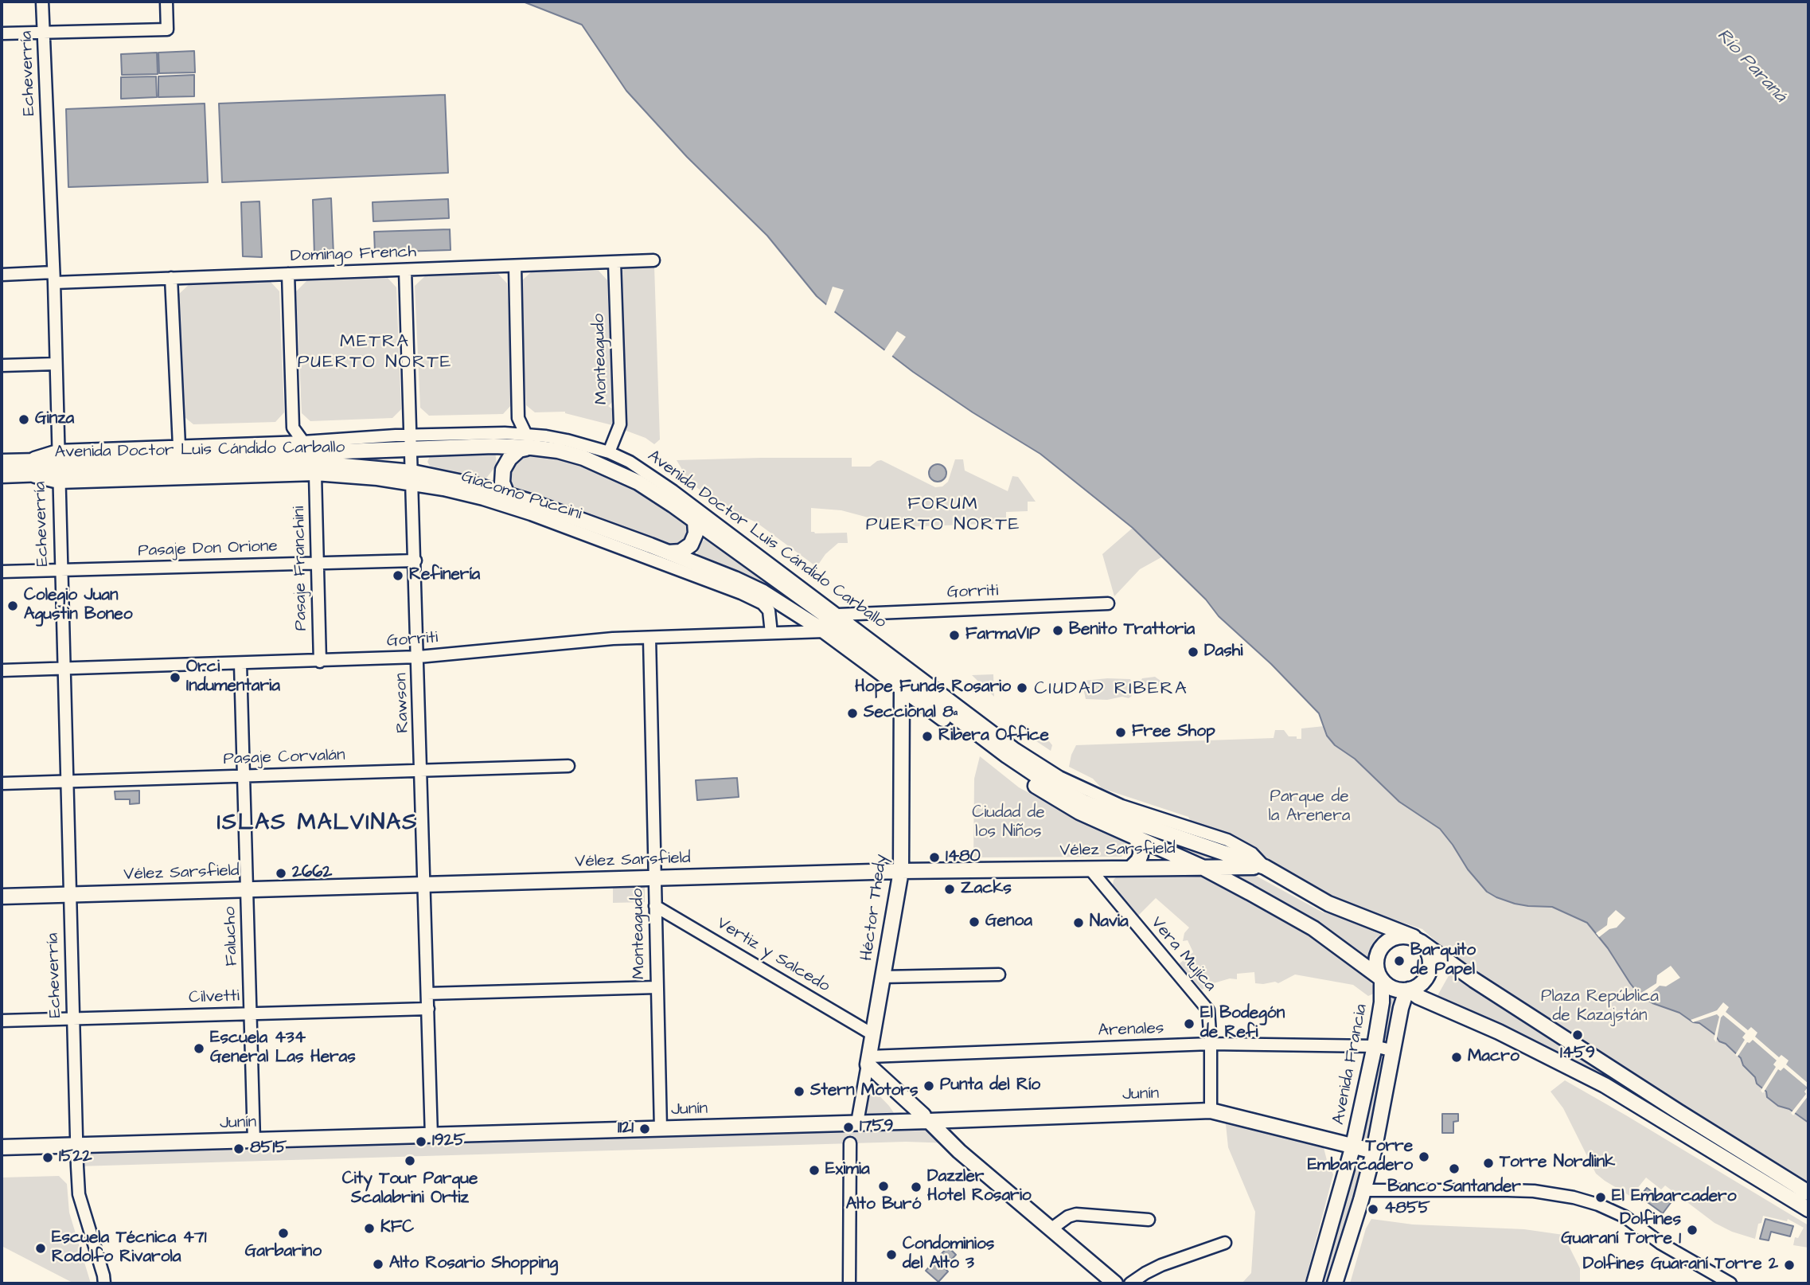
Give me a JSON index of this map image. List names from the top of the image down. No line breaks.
{"streets":{"main road":["Avenida Doctor Luis Cándido Carballo","Vélez Sarsfield","Héctor Thedy","Avenida Francia","Junín"],"street":["Echeverría","Domingo French","Monteagudo","Giacomo Puccini","Pasaje Don Orione","Pasaje Franchini","Gorriti","Rawson","Pasaje Corvalán","Falucho","Vera Mujíca","Vertiz y Salcedo","Cilvetti","Arenales"]},"crossings":[["Echeverría","Domingo French"],["Echeverría","Avenida Doctor Luis Cándido Carballo"],["Echeverría","Pasaje Don Orione"],["Echeverría","Gorriti"],["Echeverría","Pasaje Corvalán"],["Echeverría","Vélez Sarsfield"],["Echeverría","Cilvetti"],["Echeverría","Junín"],["Domingo French","Monteagudo"],["Domingo French","Rawson"],["Monteagudo","Avenida Doctor Luis Cándido Carballo"],["Monteagudo","Gorriti"],["Monteagudo","Vélez Sarsfield"],["Monteagudo","Vertiz y Salcedo"],["Monteagudo","Junín"],["Avenida Doctor Luis Cándido Carballo","Giacomo Puccini"],["Avenida Doctor Luis Cándido Carballo","Gorriti"],["Avenida Doctor Luis Cándido Carballo","Rawson"],["Avenida Doctor Luis Cándido Carballo","Vélez Sarsfield"],["Avenida Doctor Luis Cándido Carballo","Héctor Thedy"],["Avenida Doctor Luis Cándido Carballo","Avenida Francia"],["Giacomo Puccini","Gorriti"],["Pasaje Don Orione","Pasaje Franchini"],["Pasaje Don Orione","Rawson"],["Pasaje Franchini","Gorriti"],["Gorriti","Rawson"],["Gorriti","Falucho"],["Rawson","Pasaje Corvalán"],["Rawson","Vélez Sarsfield"],["Rawson","Cilvetti"],["Rawson","Junín"],["Pasaje Corvalán","Falucho"],["Vélez Sarsfield","Héctor Thedy"],["Vélez Sarsfield","Falucho"],["Vélez Sarsfield","Vera Mujíca"],["Héctor Thedy","Vertiz y Salcedo"],["Héctor Thedy","Arenales"],["Héctor Thedy","Junín"],["Falucho","Cilvetti"],["Falucho","Junín"],["Vera Mujíca","Arenales"],["Vera Mujíca","Junín"],["Arenales","Avenida Francia"],["Avenida Francia","Junín"]],"districts":["METRA PUERTO NORTE","FORUM PUERTO NORTE","CIUDAD RIBERA","ISLAS MALVINAS"],"water":["Río Paraná"],"parks":["Parque de la Arenera","Ciudad de los Niños","Plaza República de Kazajstán"],"places":["Ginza","Refinería","Colegio Juan Agustìn Boneo","Benito Trattoria","FarmaVIP","Dashi","Orci Indumentaria","Hope Funds Rosario","Seccional 8ª","Free Shop","Ribera Office","1480","2662","Zacks","Genoa","Navia","Barquito de Papel","El Bodegón de Refi","1459","Escuela 434 General Las Heras","Macro","Punta del Río","Stern Motors","1759","1121","1925","8515","Torre Embarcadero","1522","City Tour Parque Scalabrini Ortiz","Torre Nordlink","Banco Santander","Eximia","Alto Buró","Dazzler Hotel Rosario","El Embarcadero","4855","KFC","Dolfines Guaraní Torre 1","Garbarino","Escuela Técnica 471 Rodolfo Rivarola","Condominios del Alto 3","Alto Rosario Shopping","Dolfines Guaraní Torre 2"]}
